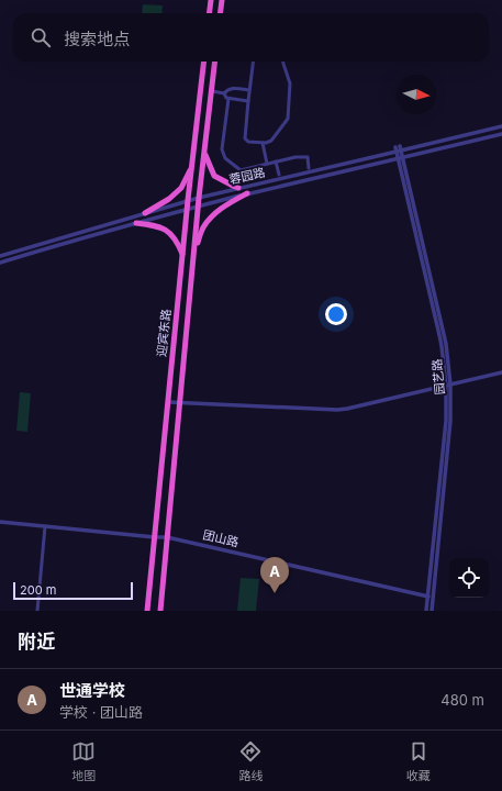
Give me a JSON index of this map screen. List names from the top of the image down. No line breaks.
{"streets":{"highway":["迎宾东路"],"street":["蓉园路","园艺路","团山路"]},"crossings":[["蓉园路","迎宾东路"],["蓉园路","园艺路"],["迎宾东路","团山路"],["园艺路","团山路"]],"scale_bar":"200 m","north":"right","page":{"search":"搜索地点","pins":"A","scale":"200 m","heading":"附近","list":[{"mark":"A","name":"世通学校","note":"学校 · 团山路","value":"480 m"}],"nav":["地图","路线","收藏"]}}
